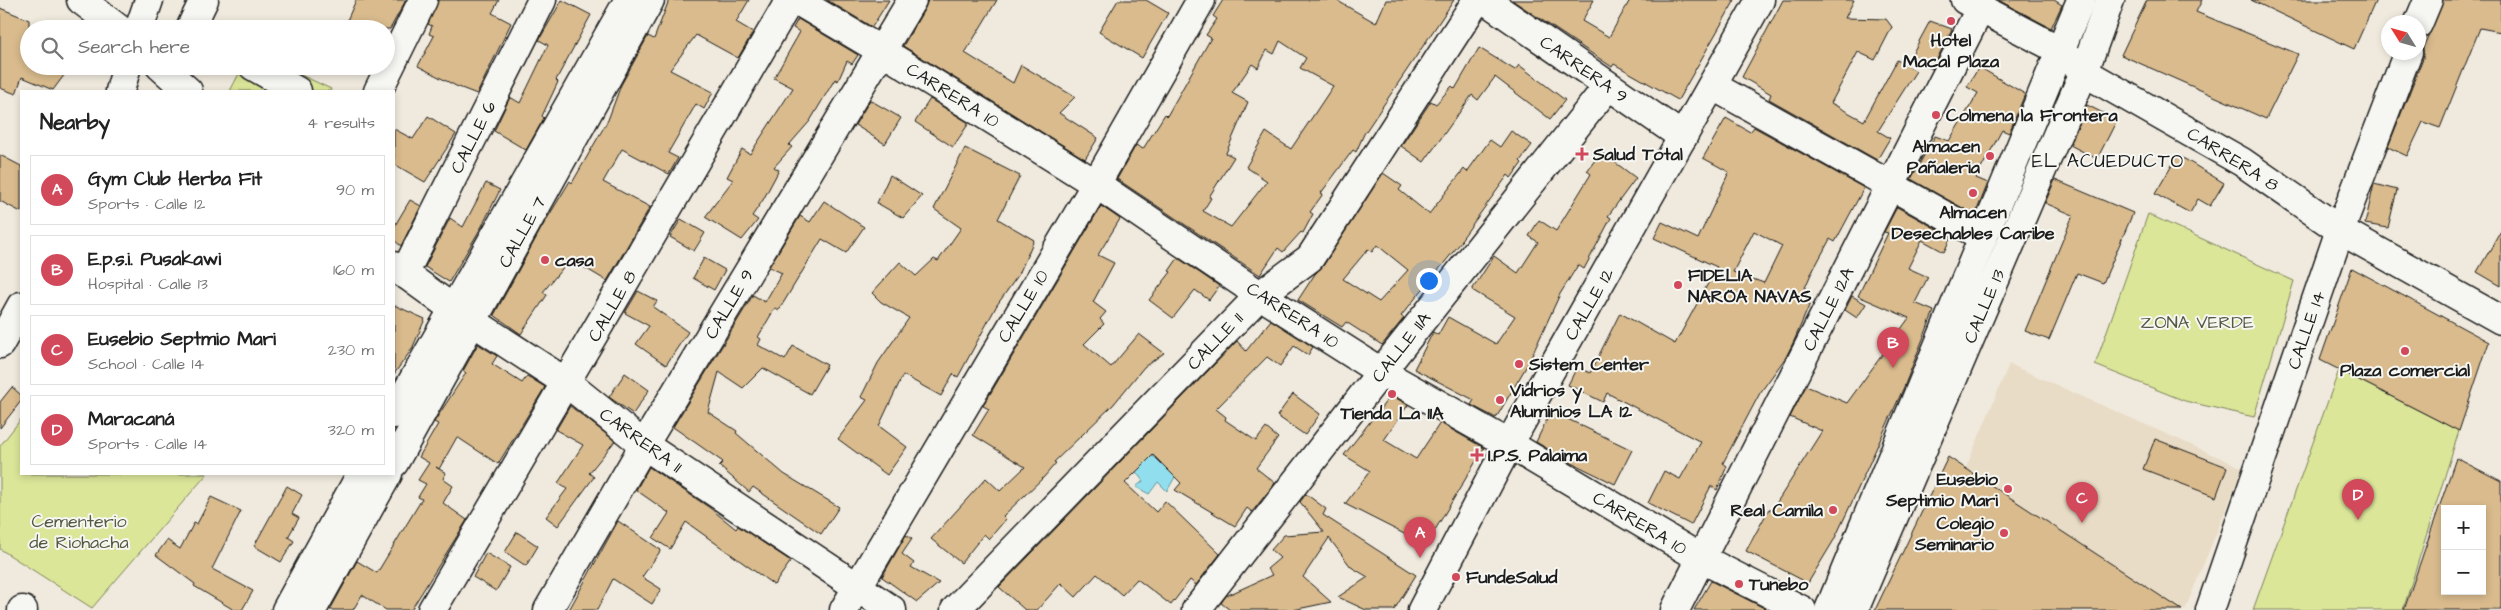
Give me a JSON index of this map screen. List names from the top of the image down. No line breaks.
{"streets":{"street":["CARRERA 9","CARRERA 10","CALLE 6","CARRERA 8","CALLE 7","CALLE 9","CALLE 12","CALLE 8","CALLE 10","CALLE 13","CALLE 12A","CALLE 14","CALLE 11","CALLE 11A","CARRERA 11"]},"crossings":[["CARRERA 9","CALLE 12"],["CARRERA 9","CALLE 11A"],["CARRERA 10","CALLE 9"],["CARRERA 10","CALLE 12"],["CARRERA 10","CALLE 10"],["CARRERA 10","CALLE 12A"],["CARRERA 10","CALLE 11"],["CARRERA 10","CALLE 11A"],["CALLE 6","CARRERA 11"],["CARRERA 8","CALLE 13"],["CARRERA 8","CALLE 12A"],["CARRERA 8","CALLE 14"],["CALLE 7","CARRERA 11"],["CALLE 9","CARRERA 11"],["CALLE 8","CARRERA 11"],["CALLE 10","CARRERA 11"]],"districts":["EL ACUEDUCTO"],"parks":["ZONA VERDE","Cementerio de Riohacha"],"places":{"other":["Hotel Macal Plaza","Colmena la Frontera","Almacen Pañaleria","Almacen Desechables Caribe","casa","FIDELIA NARÖA NAVAS","Plaza comercial","Sistem Center","Tienda La 11A","Vidrios y Aluminios LA 12","Eusebio Septimio Mari","Real Camila","Colegio Seminario","FundeSalud","Tunebo"],"health":["Salud Total","I.P.S. Palaima"]},"north":"top left","page":{"search":"Search here","heading":["Nearby","4 results"],"list":[{"mark":"A","name":"Gym Club Herba Fit","note":"Sports · Calle 12","value":"90 m"},{"mark":"B","name":"E.p.s.i. Pusakawi","note":"Hospital · Calle 13","value":"160 m"},{"mark":"C","name":"Eusebio Septmio Mari","note":"School · Calle 14","value":"230 m"},{"mark":"D","name":"Maracaná","note":"Sports · Calle 14","value":"320 m"}],"pins":["B","D","C","A"],"map_buttons":["+","−"]}}
